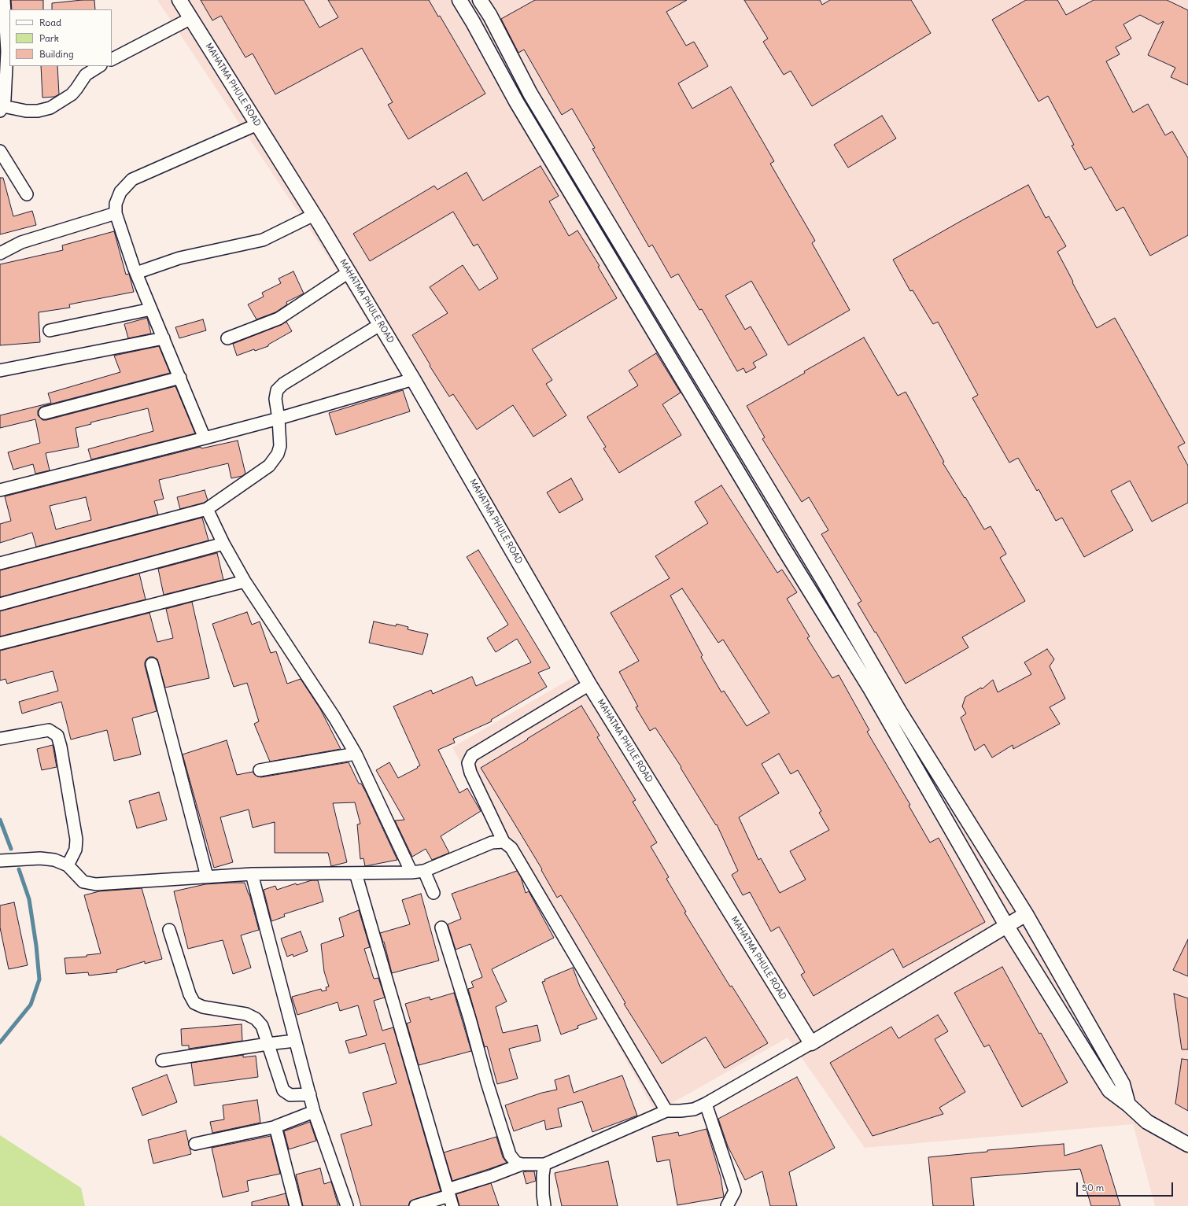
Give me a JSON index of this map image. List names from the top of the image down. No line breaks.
{"streets":{"street":["MAHATMA PHULE ROAD"]},"legend":["Road","Park","Building"],"scale_bar":"50 m"}
